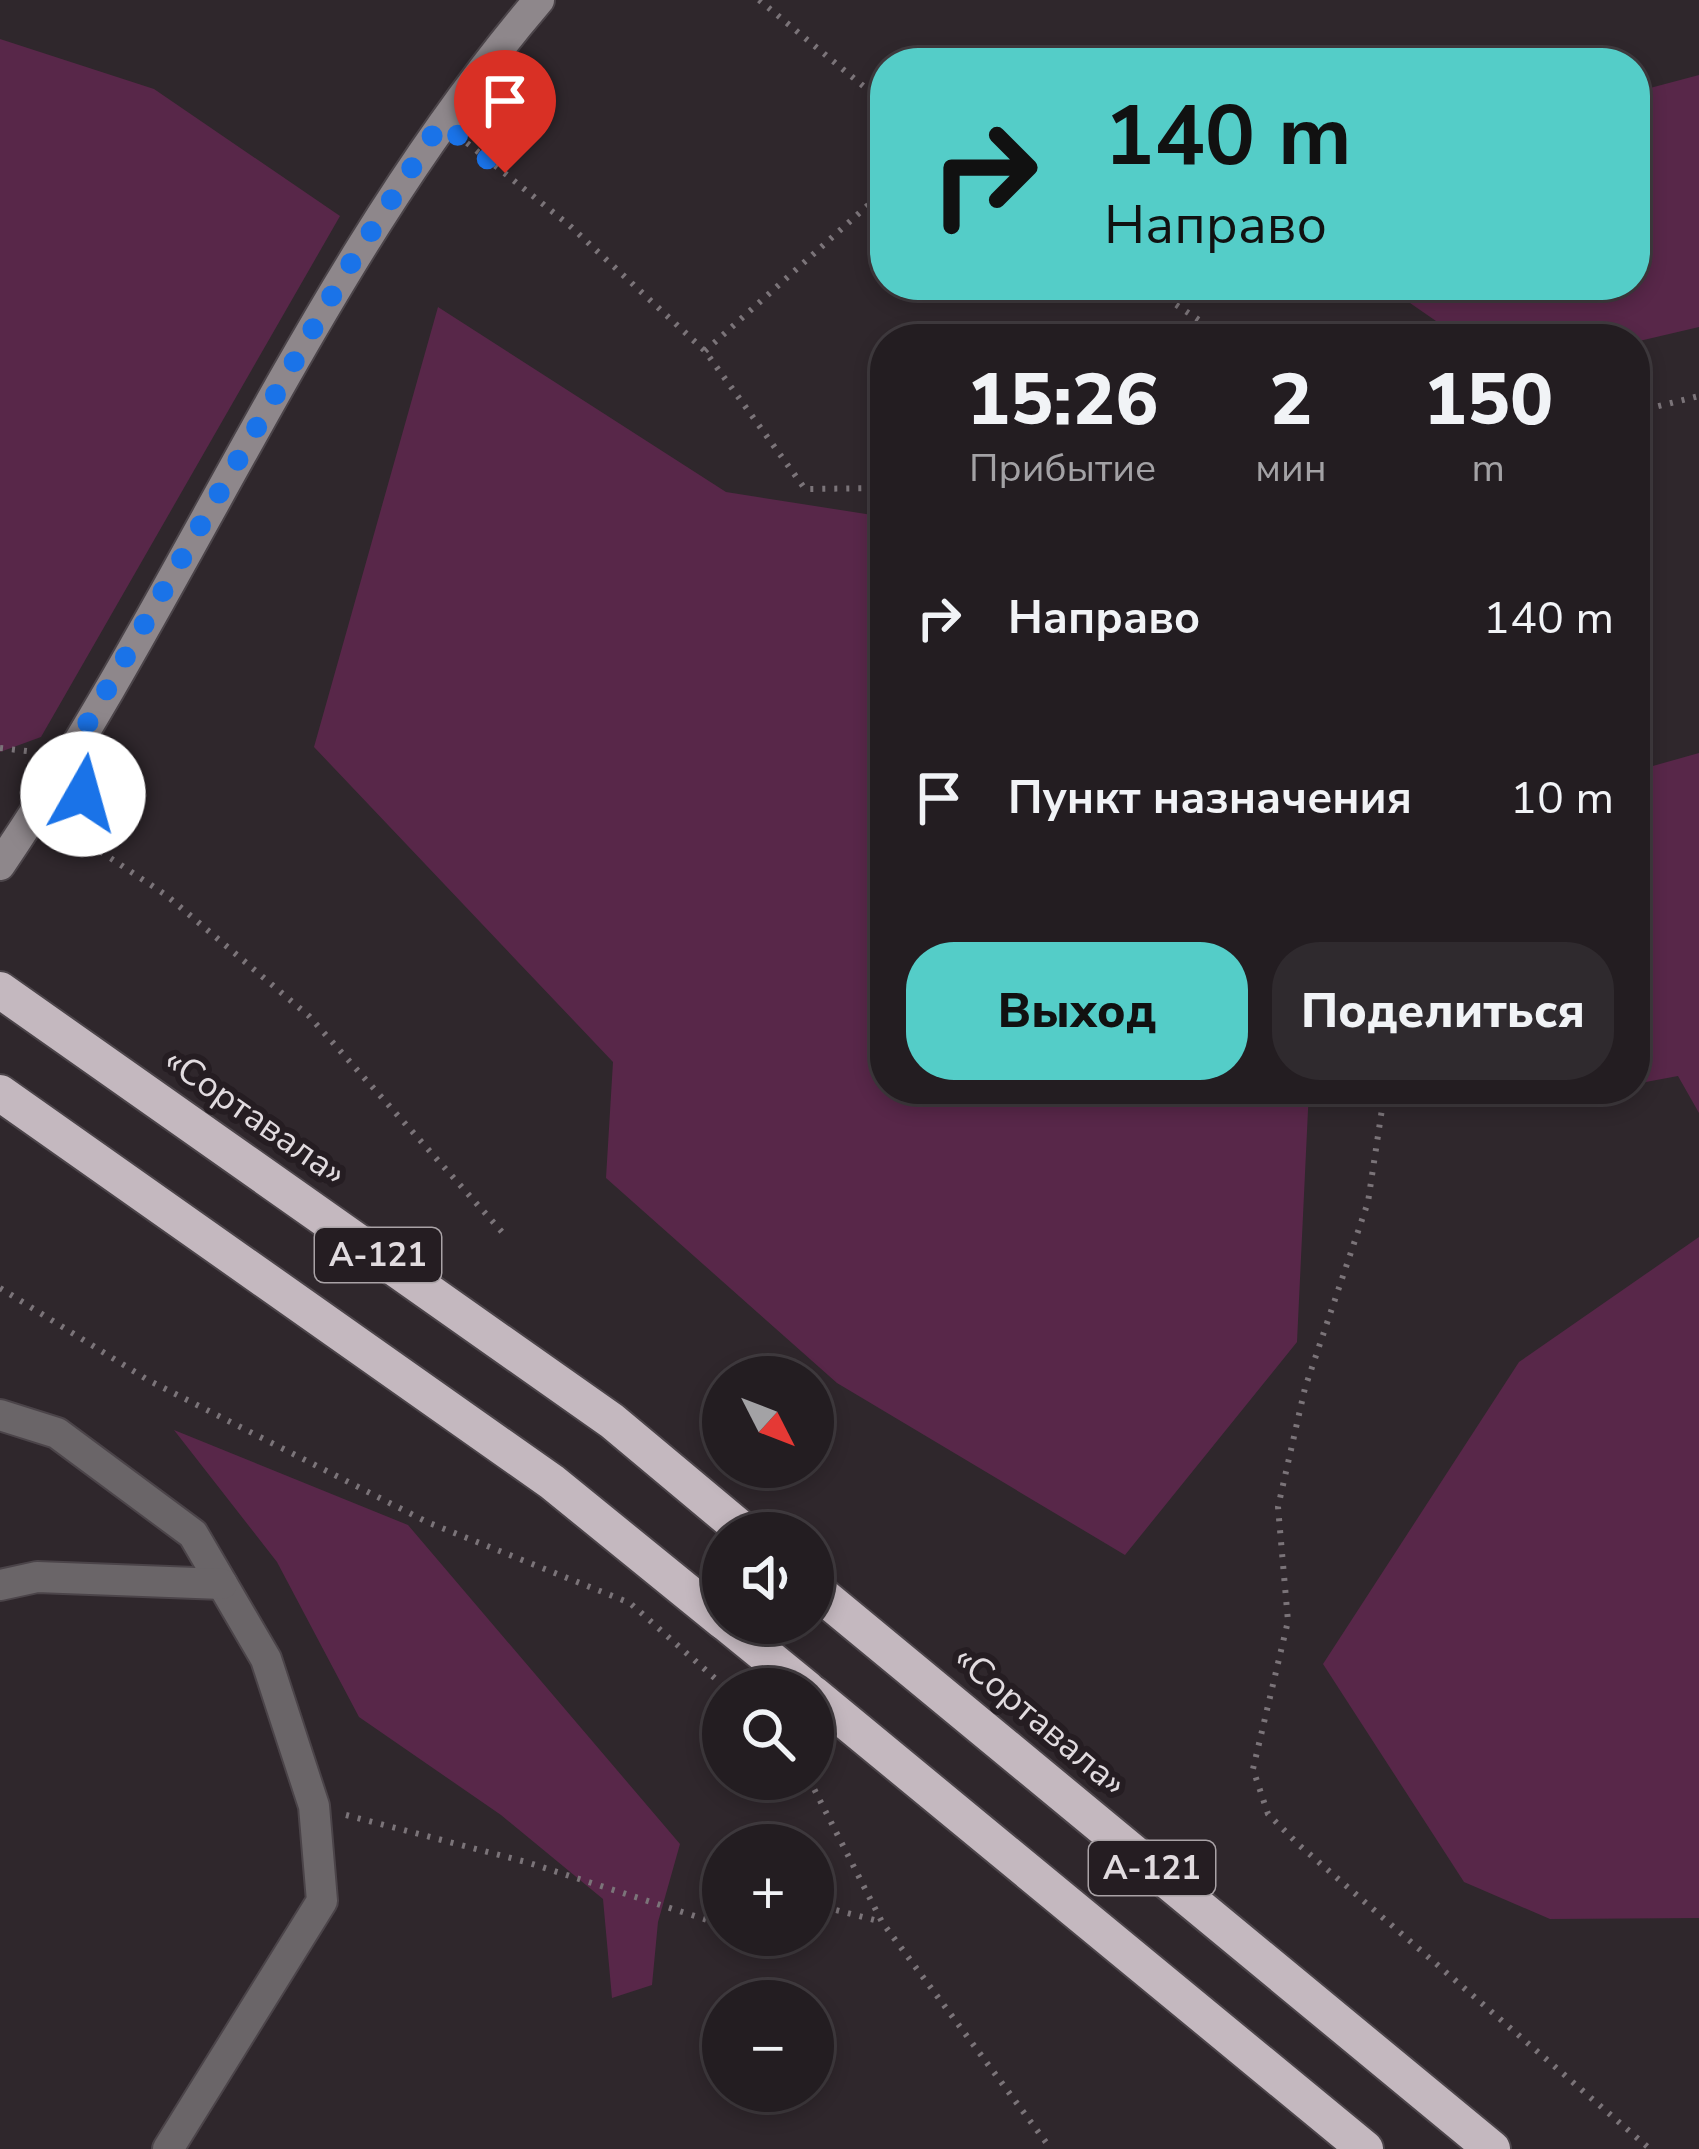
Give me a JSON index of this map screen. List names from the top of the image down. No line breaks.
{"streets":{"highway":["«Сортавала»","А-121"]},"north":"bottom right","page":{"turn":["140 m","Направо"],"eta":["15:26","Прибытие","2","мин","150","m"],"list":[{"name":"Направо","value":"140 m"},{"name":"Пункт назначения","value":"10 m"}],"buttons":["Выход","Поделиться"],"map_buttons":["+","−"]}}
